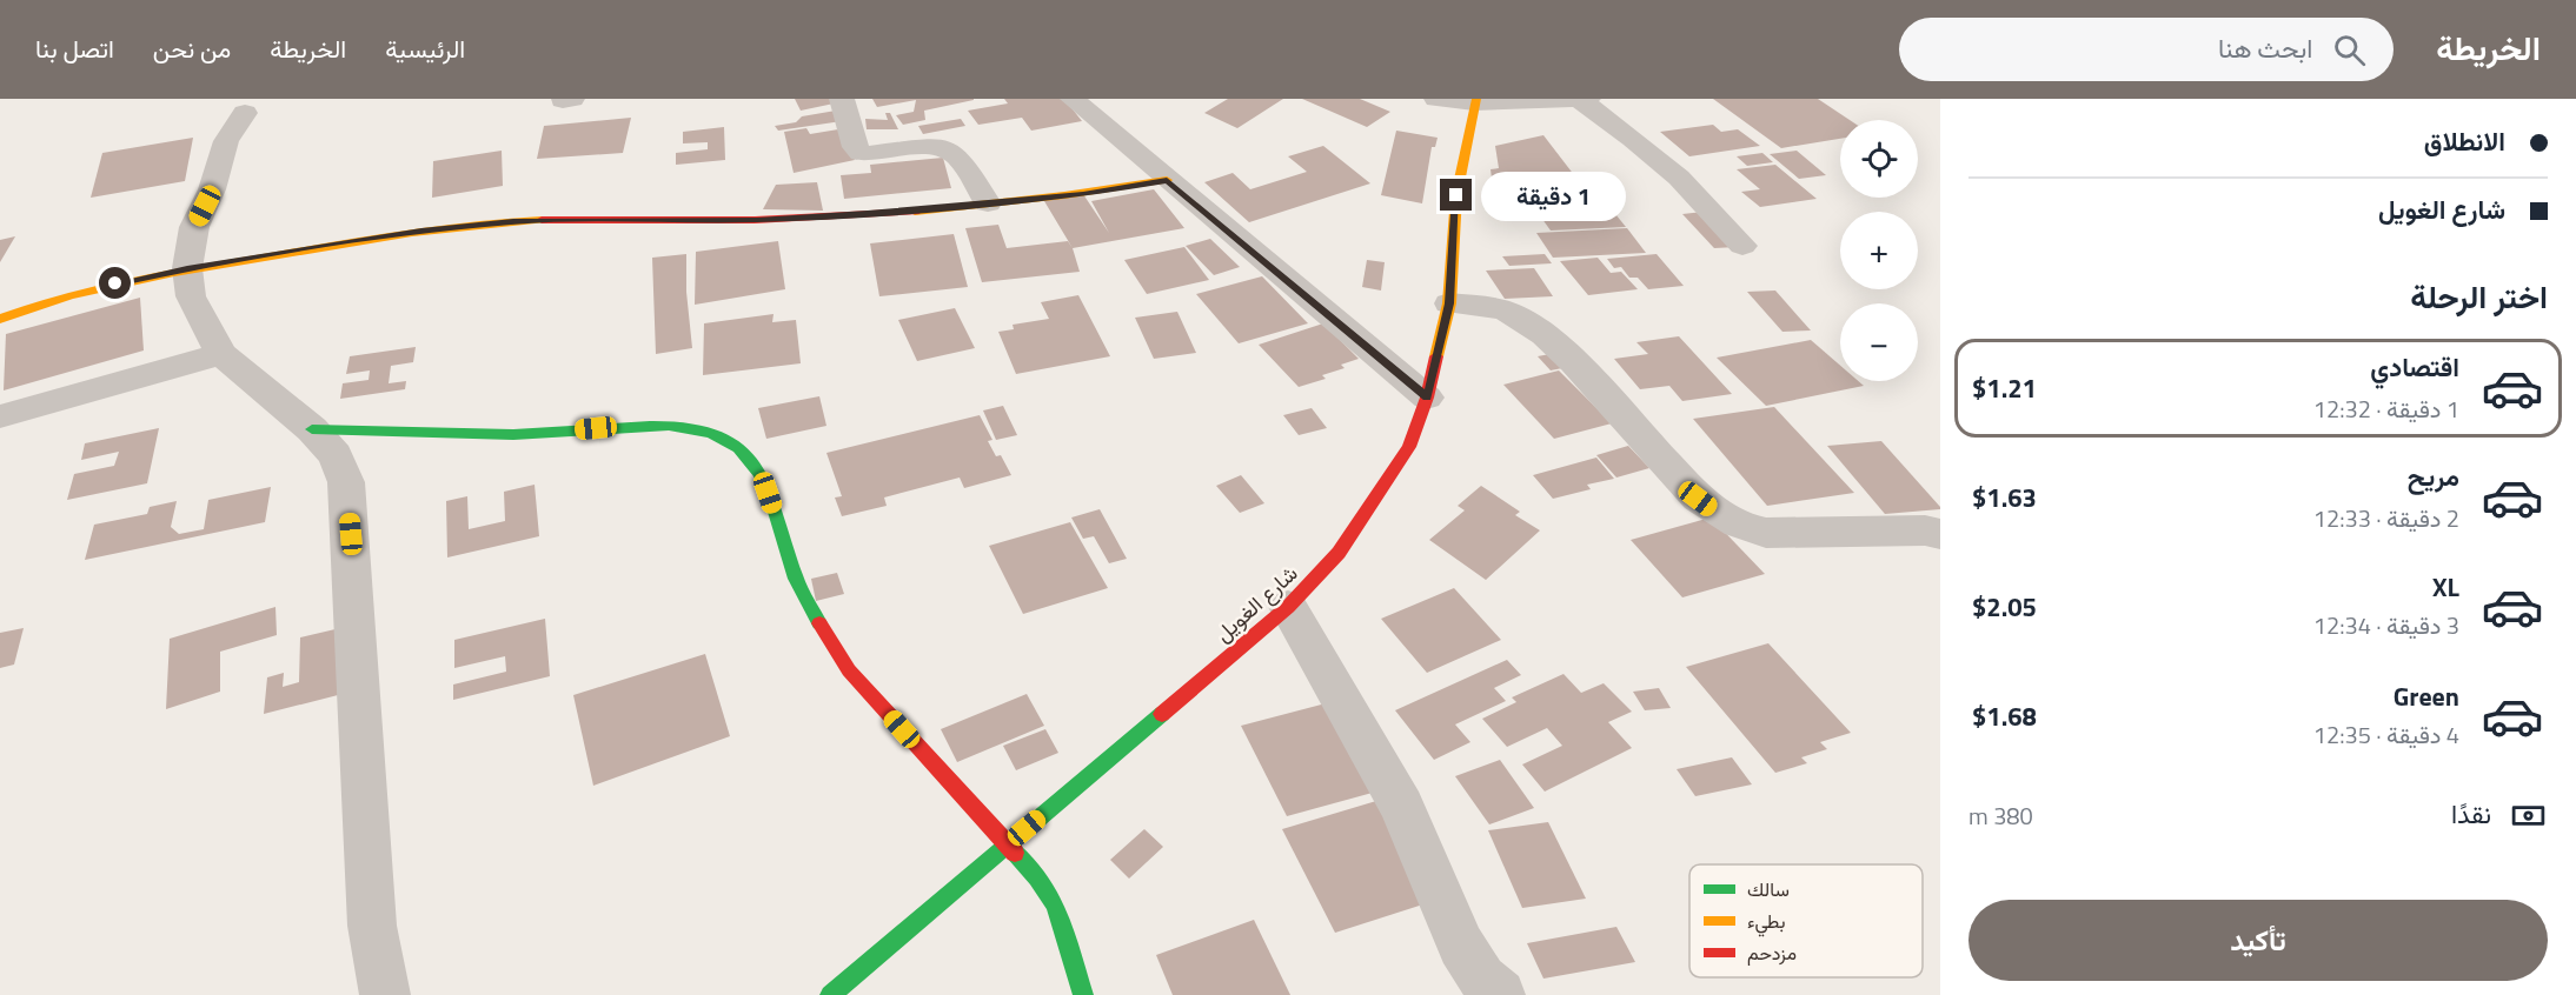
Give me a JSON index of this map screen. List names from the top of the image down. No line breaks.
{"streets":{"street":["شارع الغويل"]},"legend":["سالك","بطيء","مزدحم"],"page":{"header":"الخريطة","search":"ابحث هنا","nav":["الرئيسية","الخريطة","من نحن","اتصل بنا"],"banner":["الانطلاق","شارع الغويل"],"map_buttons":["+","−"],"bubble":"1 دقيقة","heading":"اختر الرحلة","list":[{"name":"اقتصادي","note":"1 دقيقة · 12:32","value":"$1.21"},{"name":"مريح","note":"2 دقيقة · 12:33","value":"$1.63"},{"name":"XL","note":"3 دقيقة · 12:34","value":"$2.05"},{"name":"Green","note":"4 دقيقة · 12:35","value":"$1.68"}],"pay":["نقدًا","380 m"],"buttons":"تأكيد"}}
